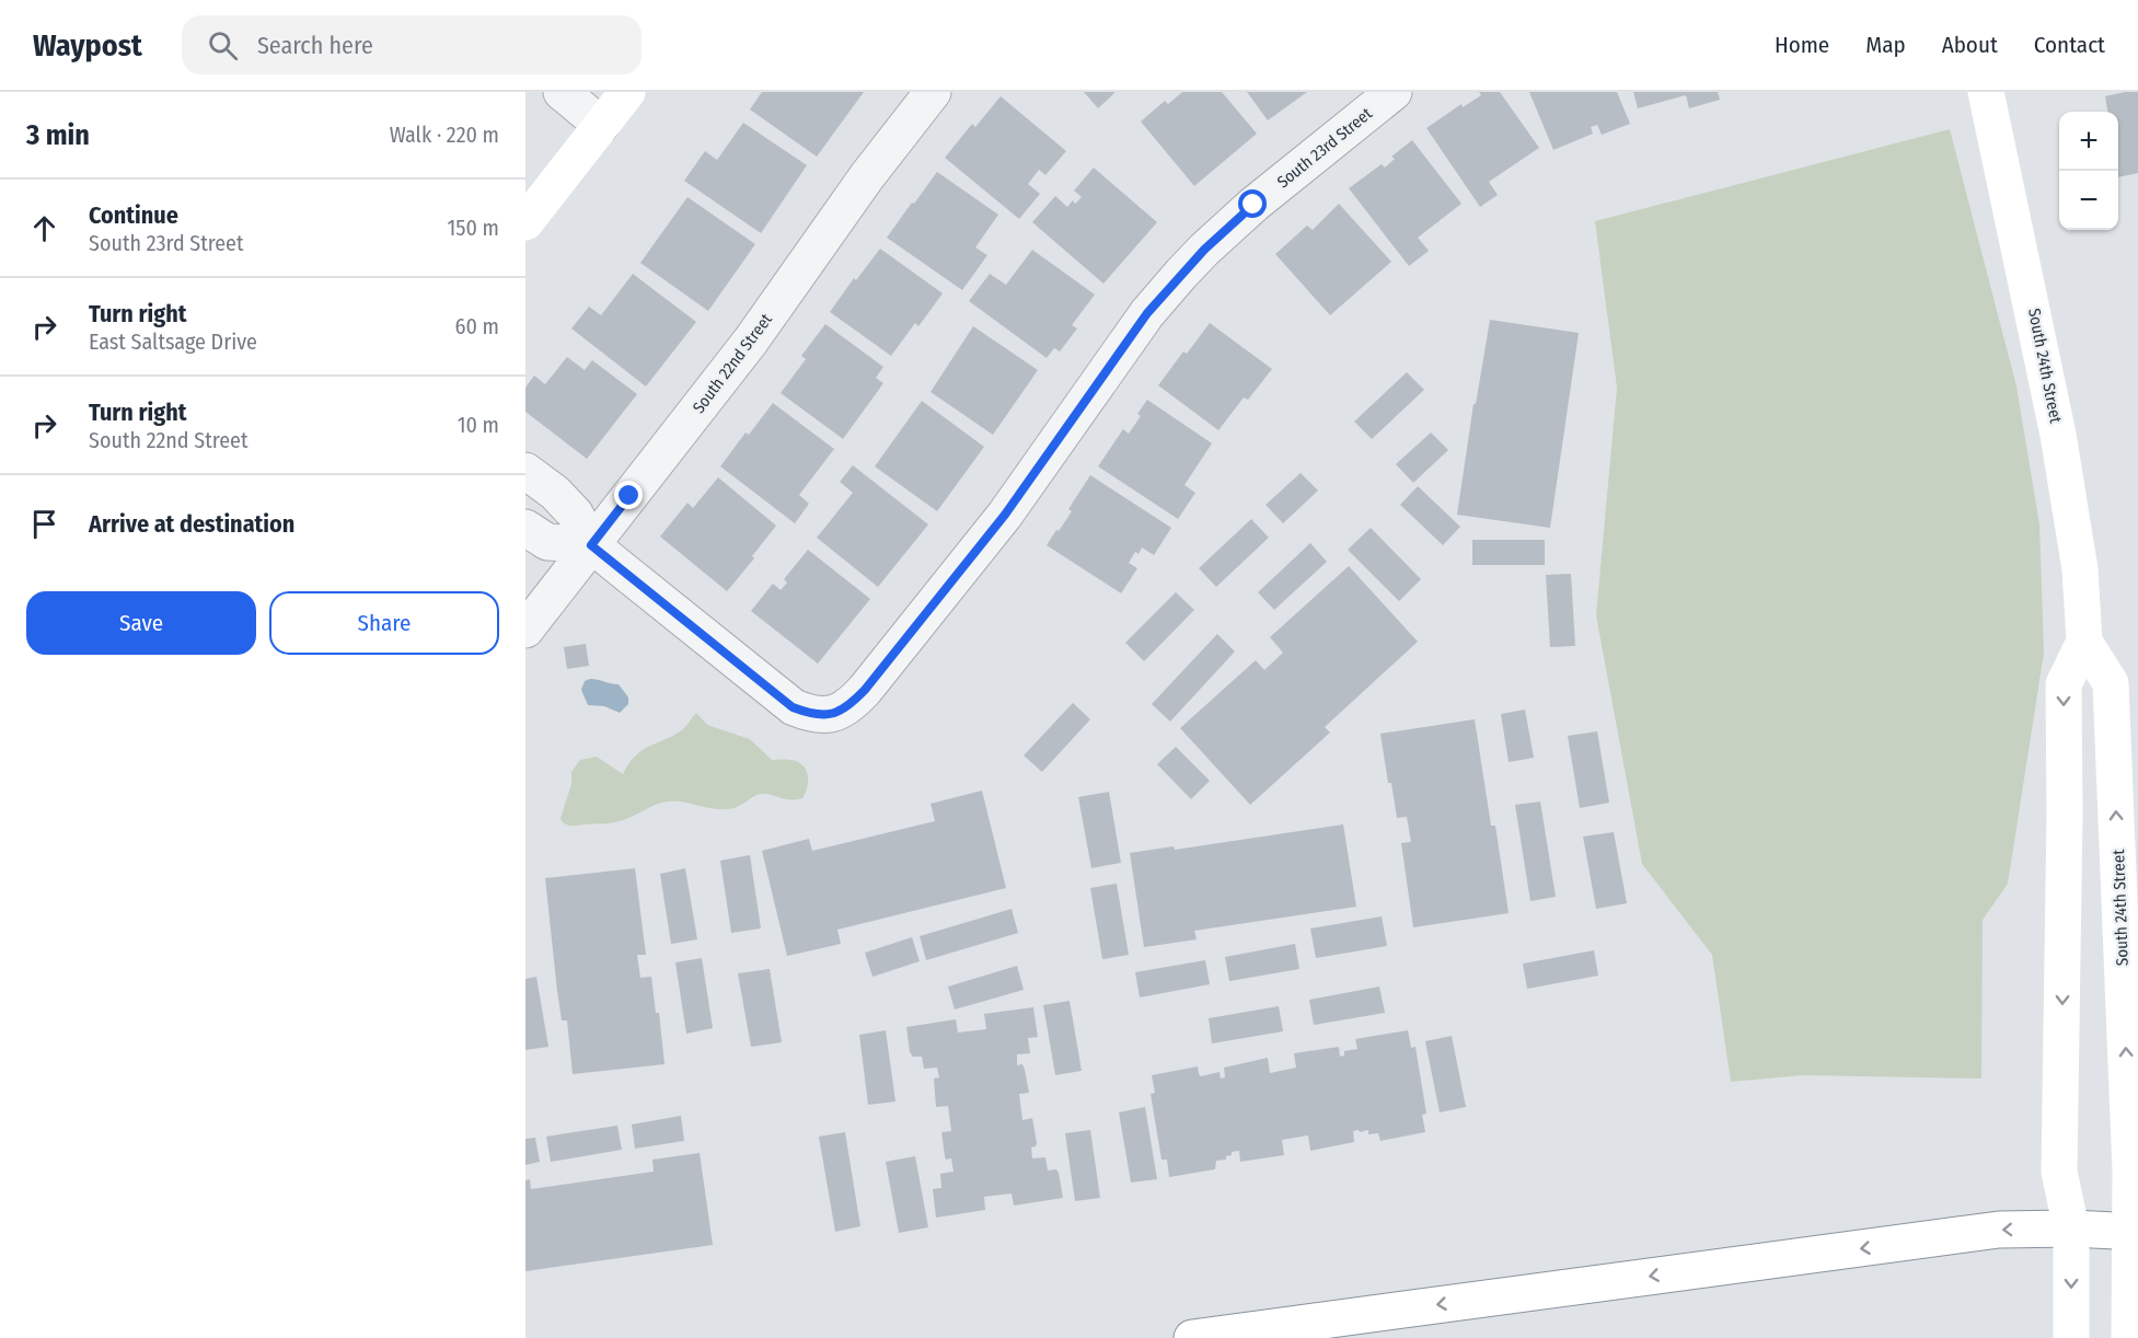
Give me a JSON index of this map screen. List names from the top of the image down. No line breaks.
{"streets":{"main road":["South 24th Street"],"street":["South 23rd Street","South 22nd Street"]},"crossings":[["South 23rd Street","South 22nd Street"]],"page":{"header":"Waypost","search":"Search here","nav":["Home","Map","About","Contact"],"heading":["3 min","Walk · 220 m"],"map_buttons":["+","−"],"list":[["Continue","South 23rd Street","150 m"],["Turn right","East Saltsage Drive","60 m"],["Turn right","South 22nd Street","10 m"],"Arrive at destination"],"buttons":["Save","Share"]}}
